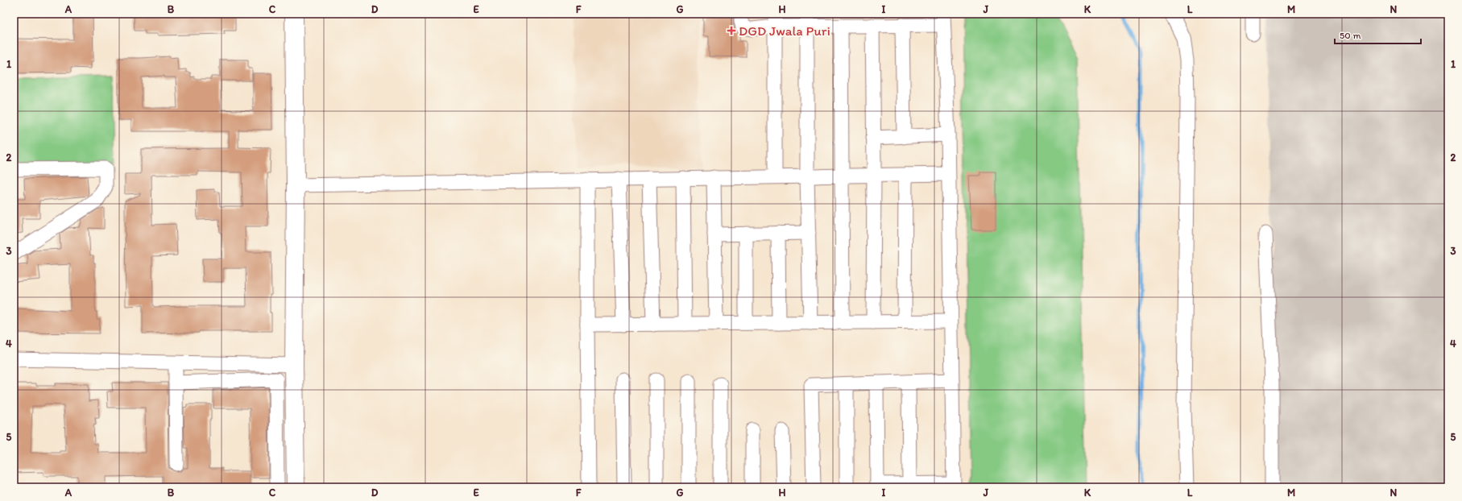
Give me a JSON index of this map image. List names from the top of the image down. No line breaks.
{"places":{"health":["DGD Jwala Puri"]},"scale_bar":"50 m","grid":{"columns":["A","B","C","D","E","F","G","H","I","J","K","L","M","N"],"rows":["1","2","3","4","5"]}}
